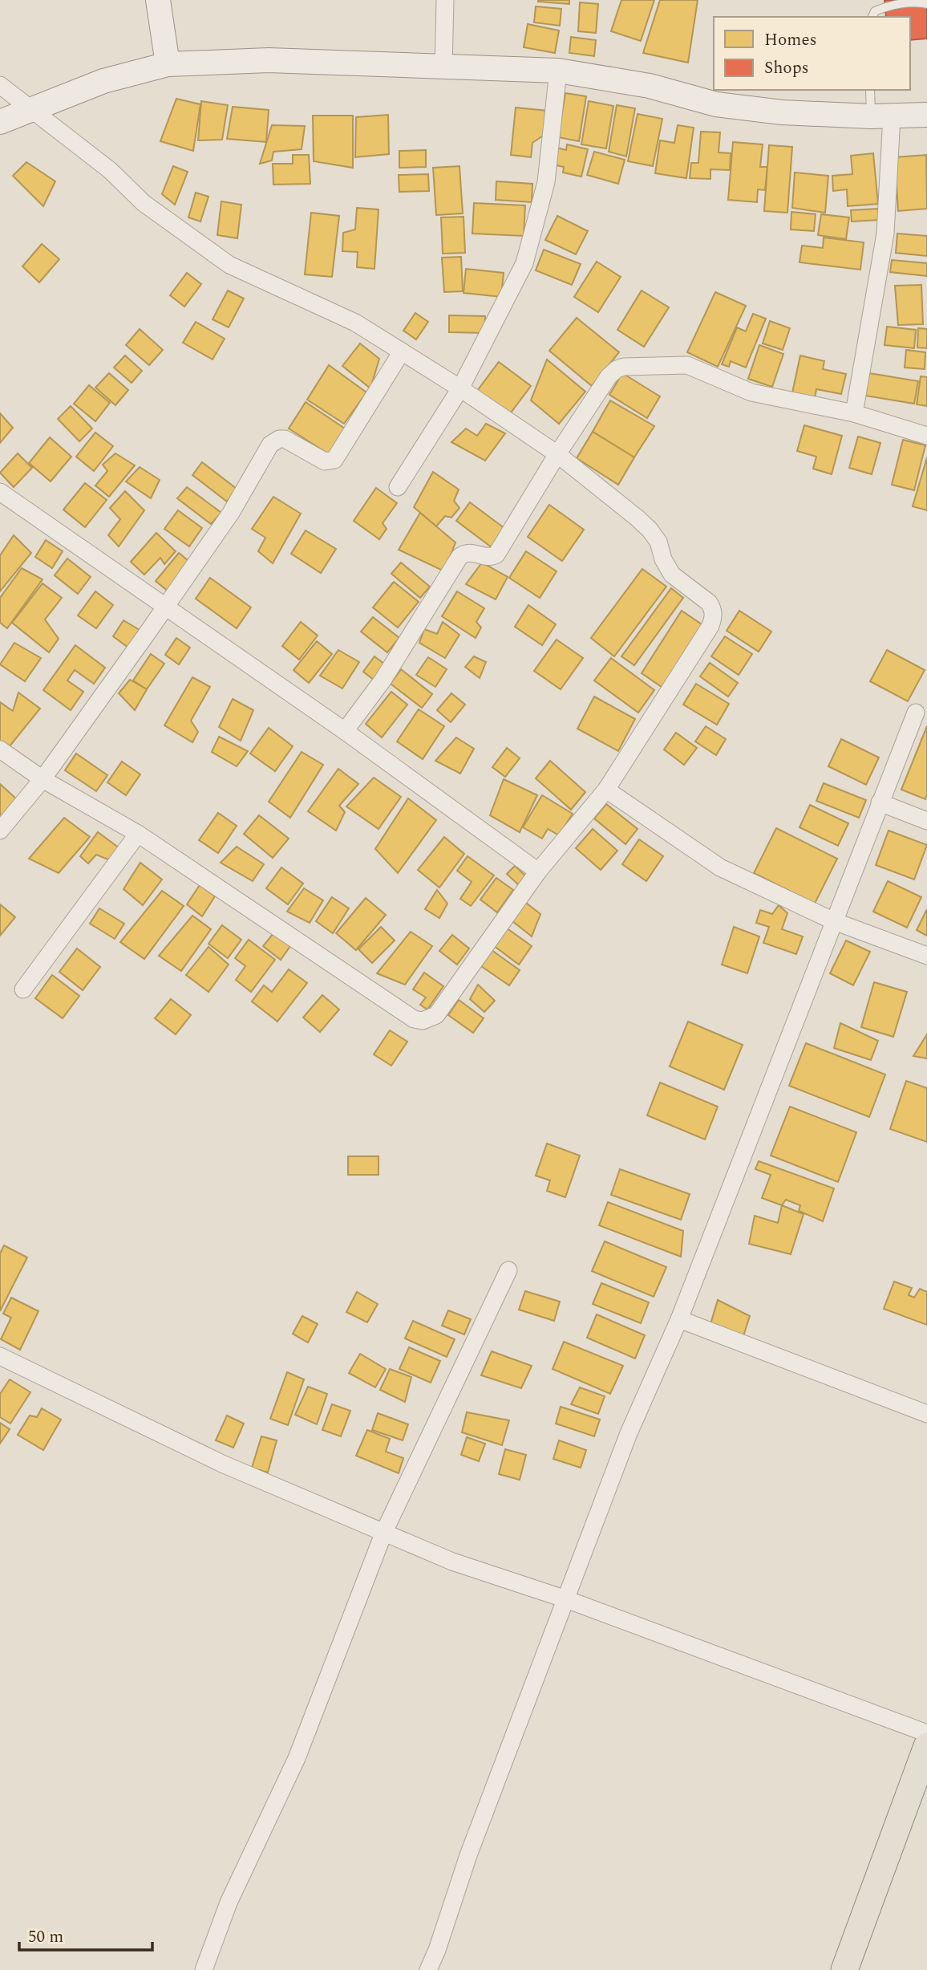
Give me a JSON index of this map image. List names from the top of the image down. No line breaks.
{"legend":["Homes","Shops"],"scale_bar":"50 m"}
